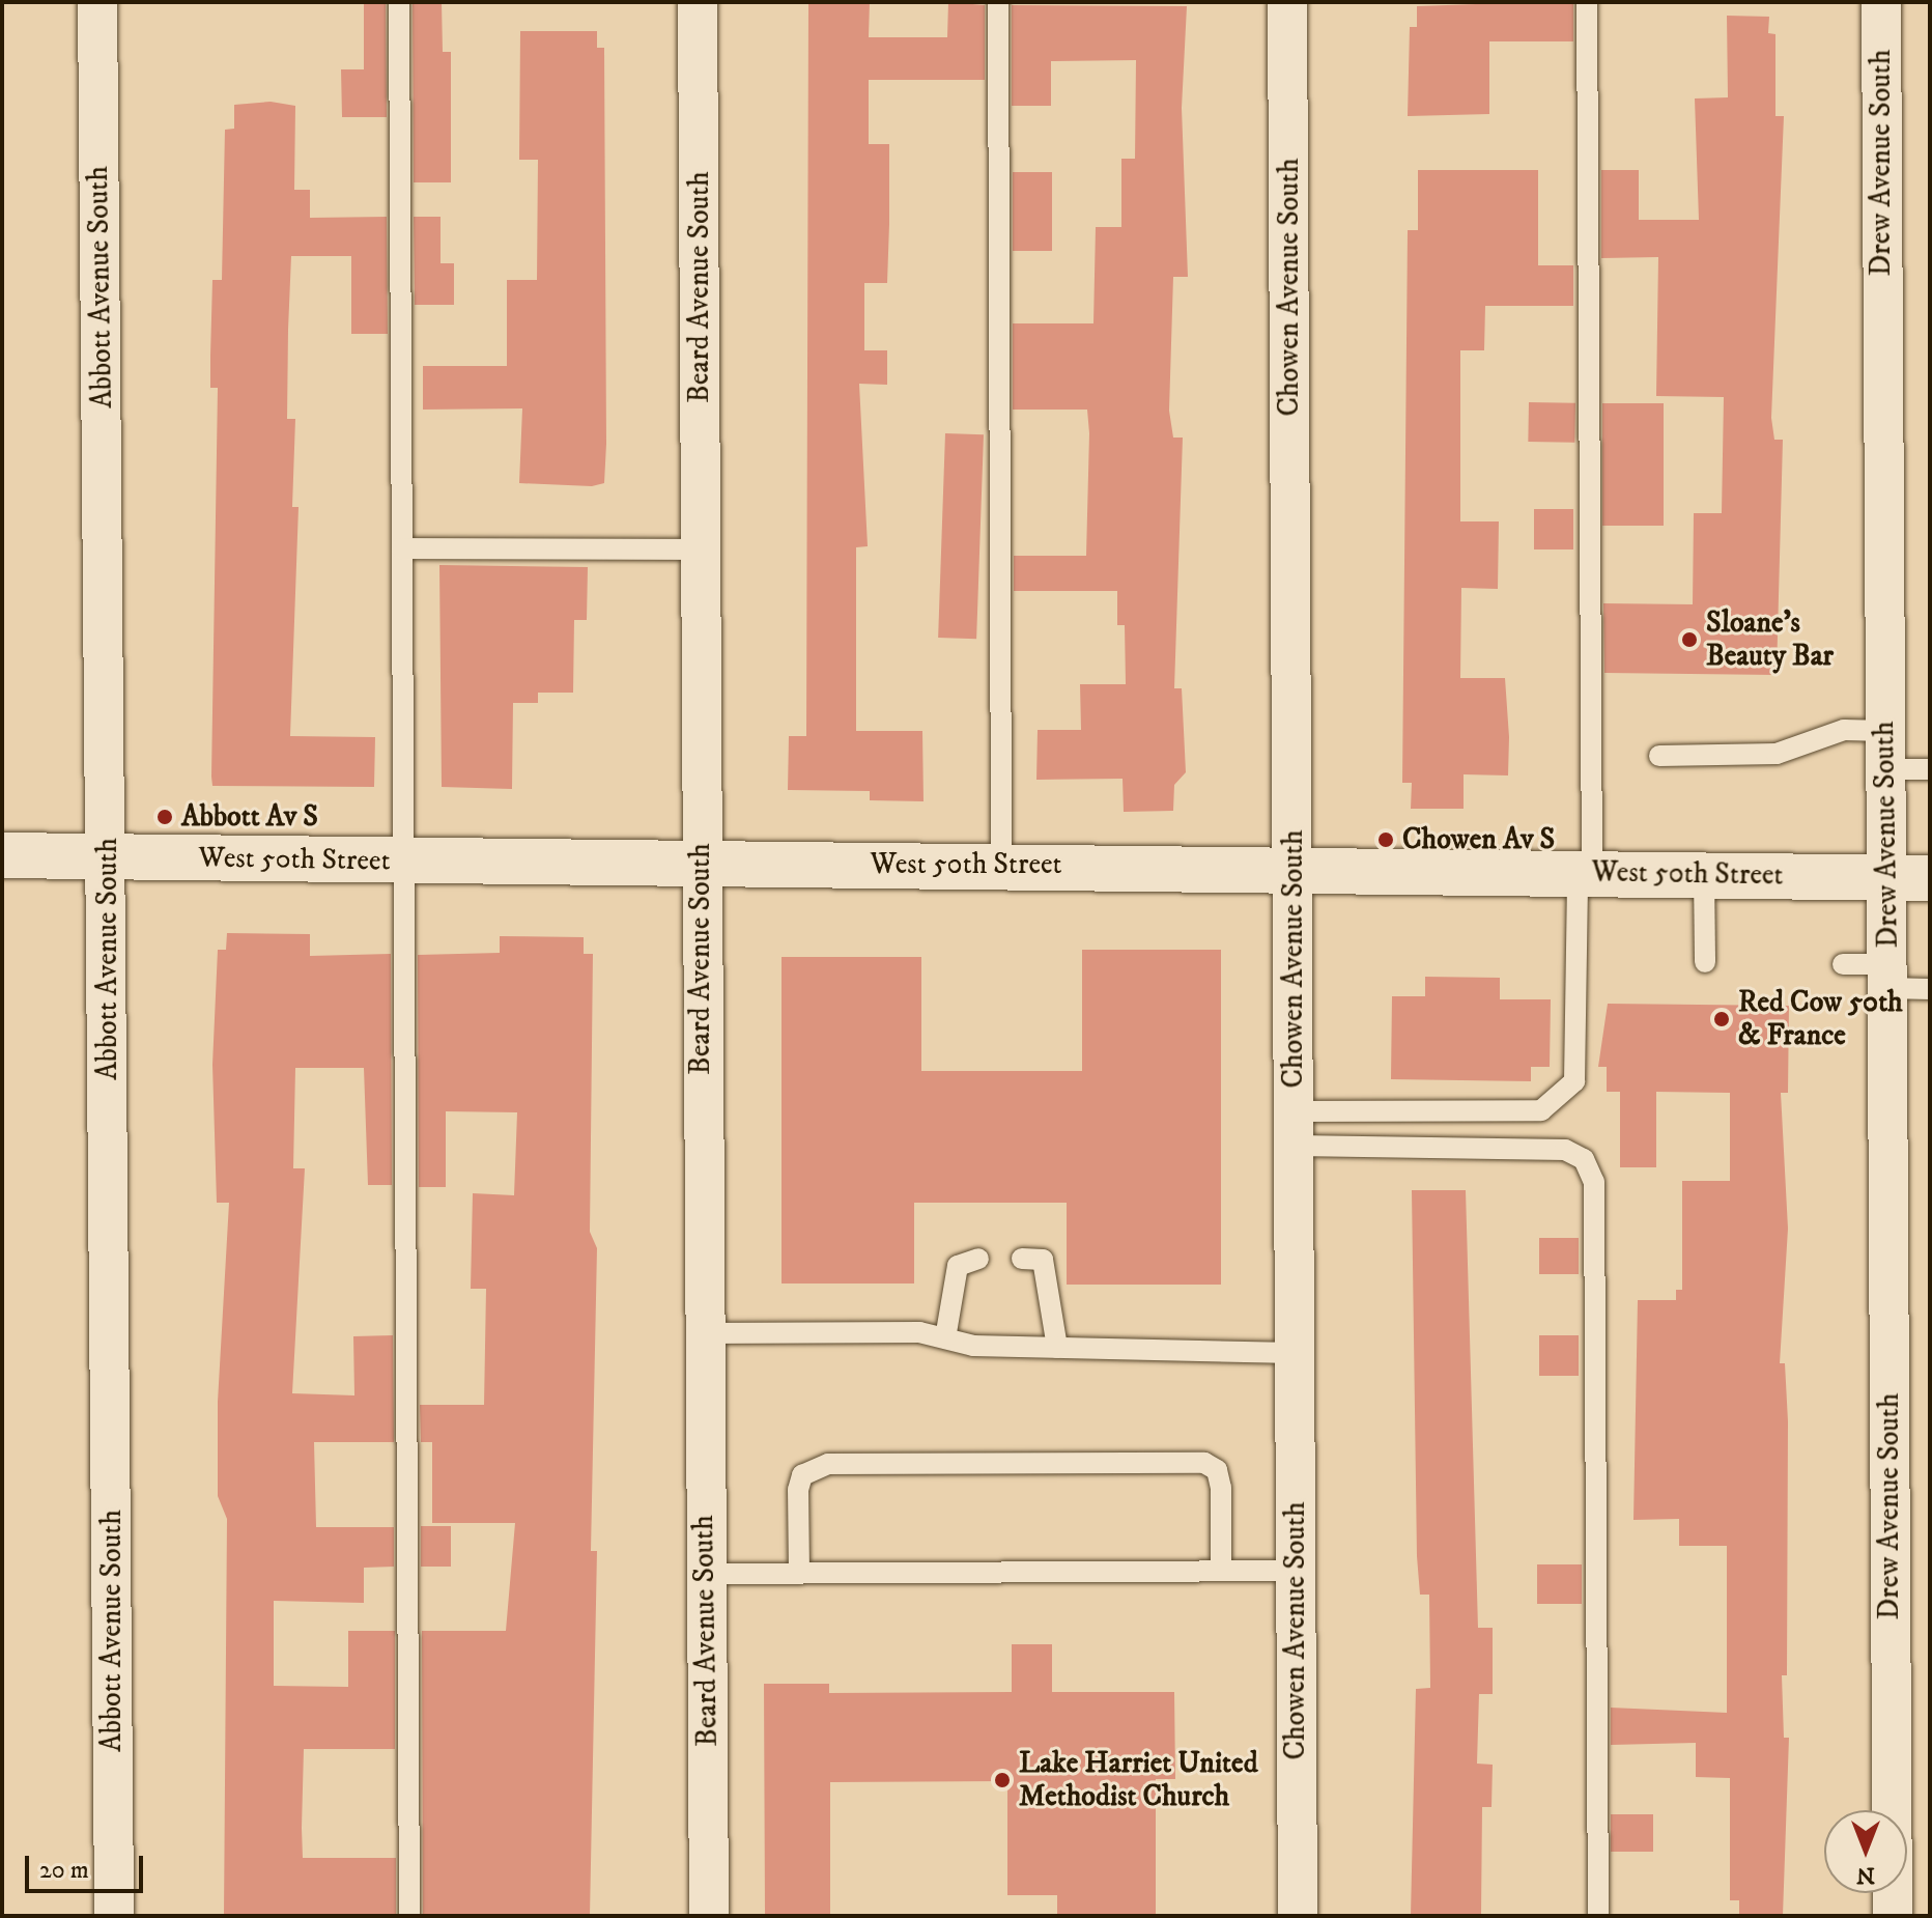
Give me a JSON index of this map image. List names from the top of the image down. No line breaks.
{"streets":{"main road":["West 50th Street"],"street":["Drew Avenue South","Abbott Avenue South","Beard Avenue South","Chowen Avenue South"]},"crossings":[["Drew Avenue South","West 50th Street"],["Abbott Avenue South","West 50th Street"],["Beard Avenue South","West 50th Street"],["Chowen Avenue South","West 50th Street"]],"places":["Sloane's Beauty Bar","Abbott Av S","Chowen Av S","Red Cow 50th & France","Lake Harriet United Methodist Church"],"scale_bar":"20 m","north":"bottom"}
